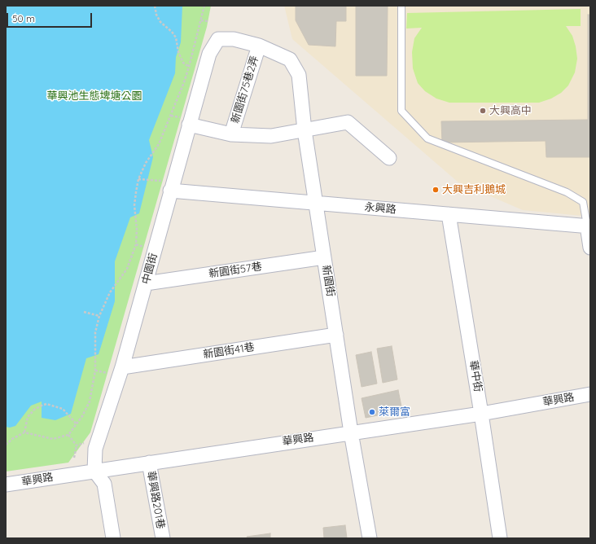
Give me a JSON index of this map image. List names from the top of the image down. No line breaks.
{"streets":{"street":["新園街75巷2弄","永興路","中園街","新園街57巷","新園街","新園街41巷","華中街","華興路","華興路201巷"]},"crossings":[["新園街75巷2弄","中園街"],["新園街75巷2弄","新園街"],["永興路","中園街"],["永興路","新園街"],["永興路","華中街"],["中園街","新園街57巷"],["中園街","新園街"],["中園街","新園街41巷"],["中園街","華興路"],["新園街57巷","新園街"],["新園街","新園街41巷"],["新園街","華興路"],["華中街","華興路"],["華興路","華興路201巷"]],"parks":["華興池生態埤塘公園"],"places":["大興高中","大興吉利鵝城","萊爾富"],"scale_bar":"50 m"}
